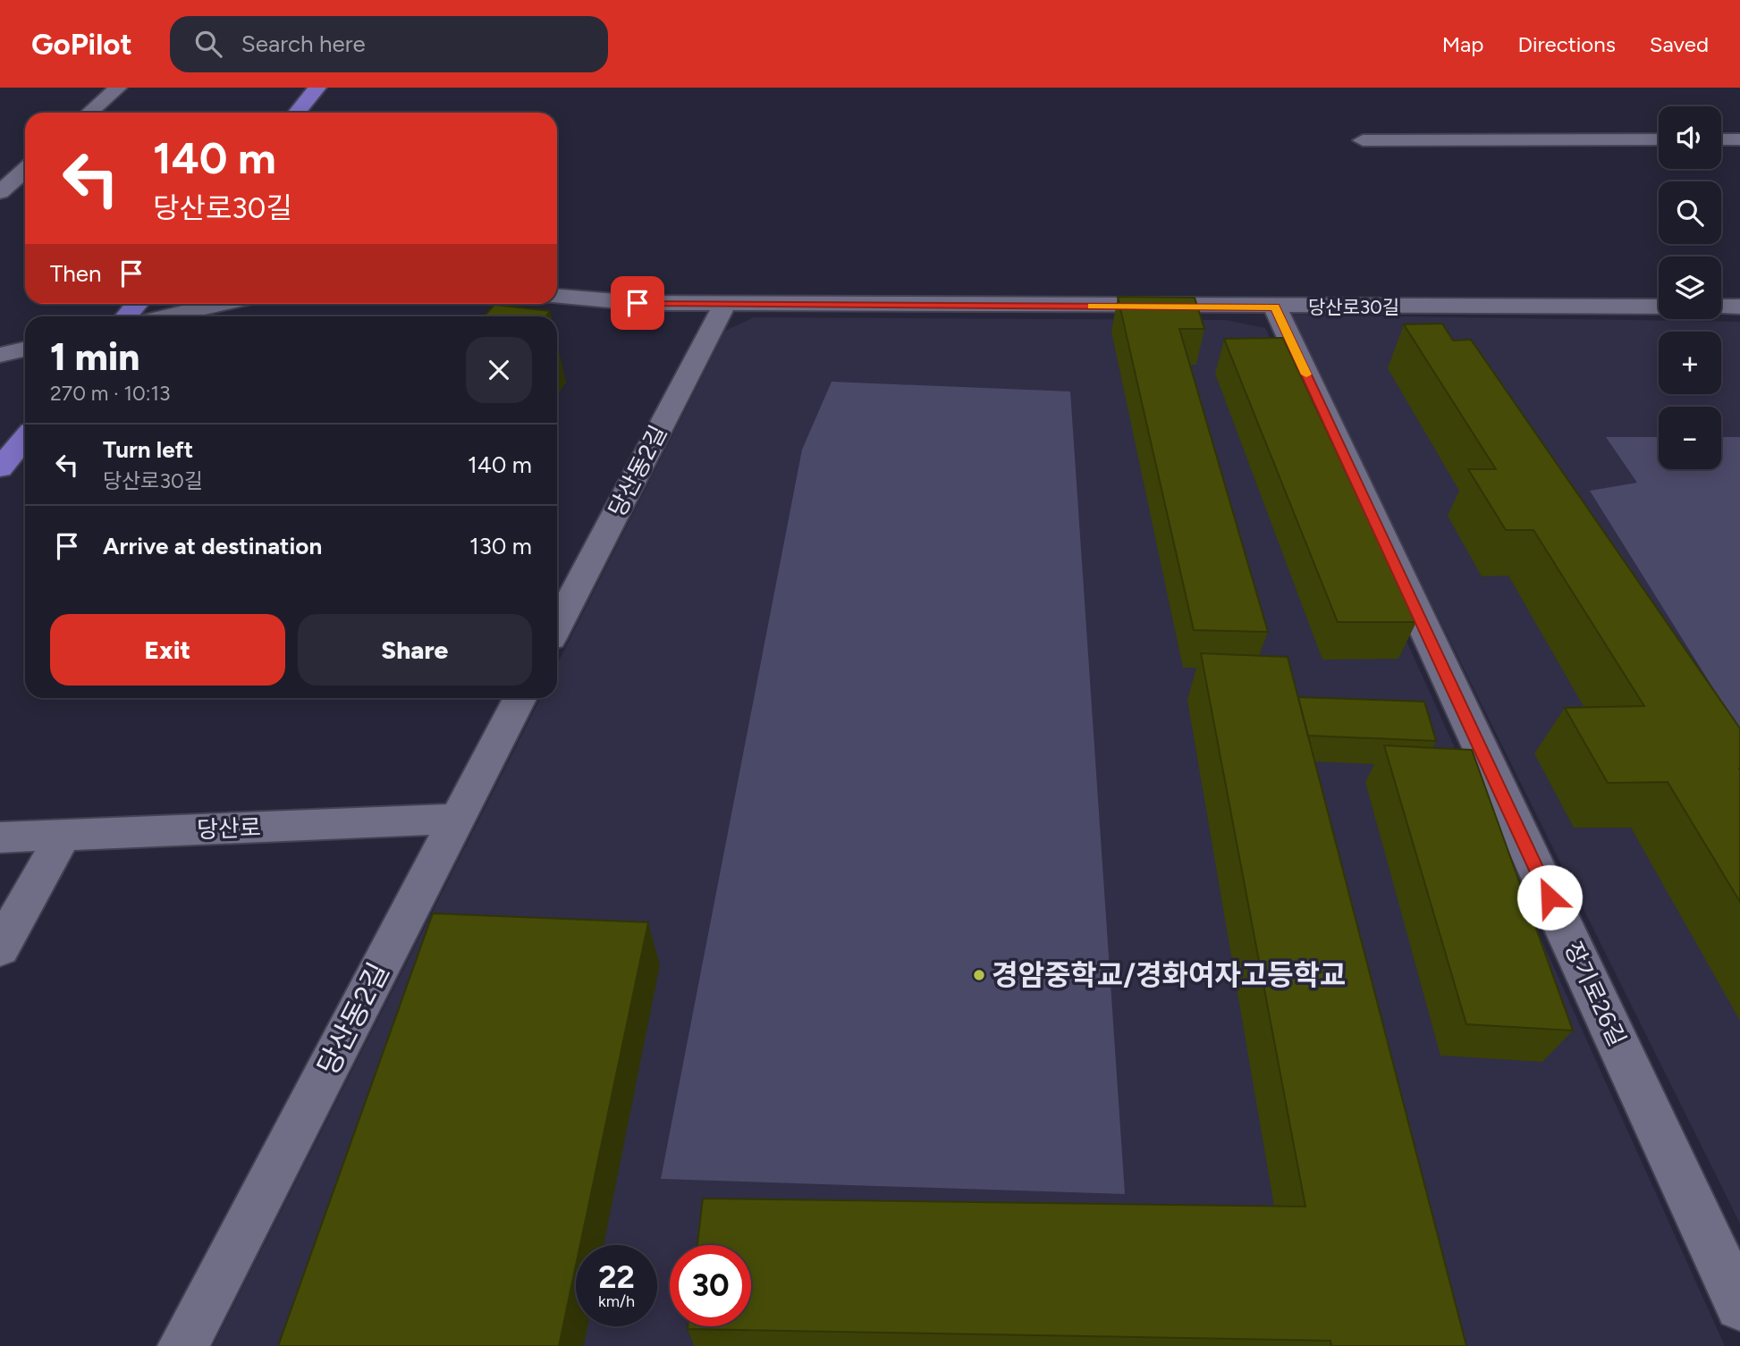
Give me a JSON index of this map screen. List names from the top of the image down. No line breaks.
{"streets":{"street":["당산로30길","당산동2길","당산로","장기로26길"]},"crossings":[["당산로30길","당산동2길"],["당산로30길","장기로26길"],["당산동2길","당산로"]],"places":["경암중학교/경화여자고등학교"],"page":{"header":"GoPilot","search":"Search here","nav":["Map","Directions","Saved"],"map_buttons":["+","−"],"turn":["140 m","당산로30길"],"then":"Then","heading":["1 min","270 m · 10:13"],"list":[{"name":"Turn left","note":"당산로30길","value":"140 m"},{"name":"Arrive at destination","value":"130 m"}],"buttons":["Exit","Share"],"speed":"22 km/h","limit":"30"}}
